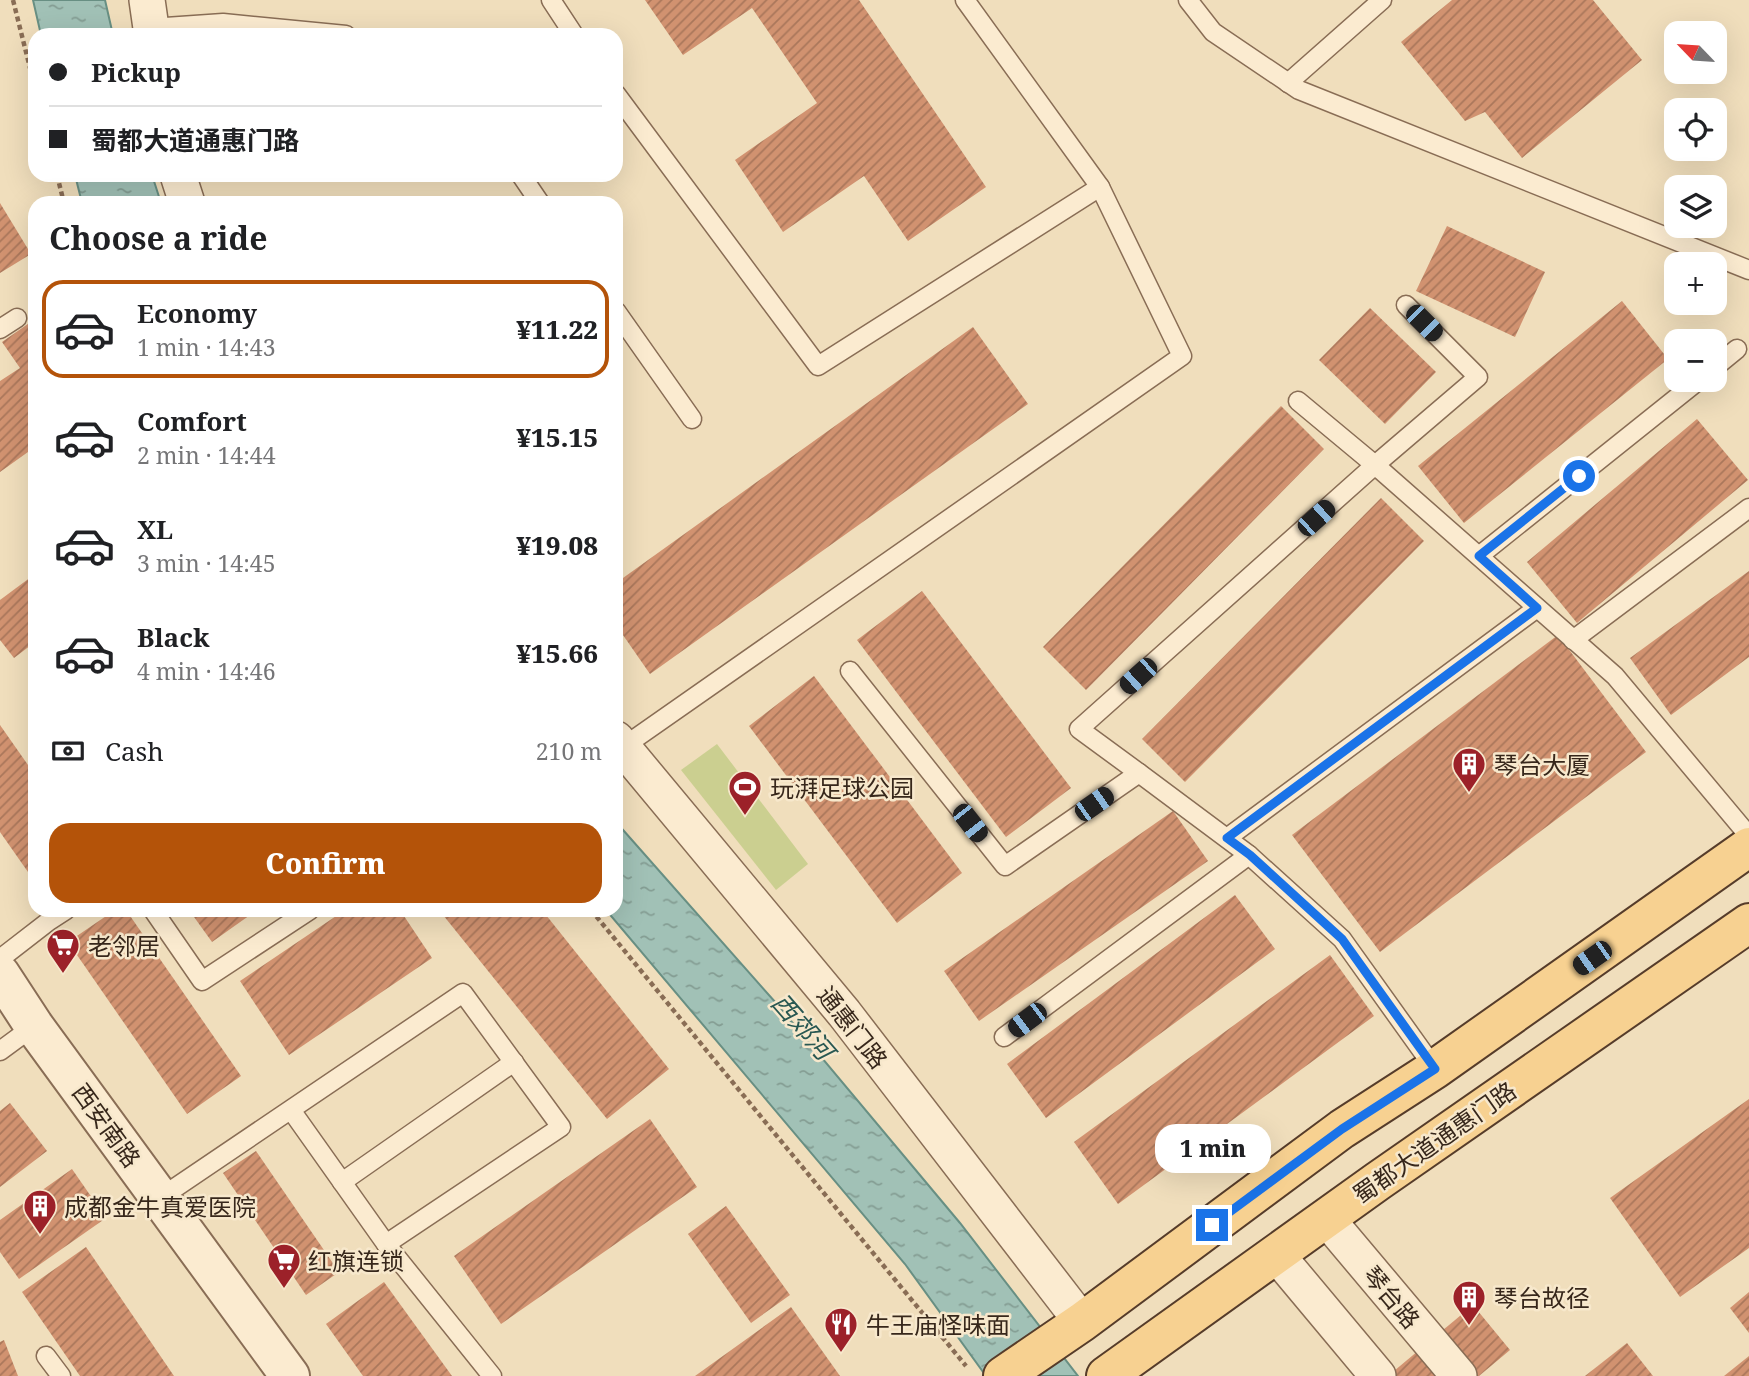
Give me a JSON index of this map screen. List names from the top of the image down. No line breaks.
{"streets":{"main road":["蜀都大道通惠门路"],"street":["通惠门路","西安南路","琴台路"]},"crossings":[["蜀都大道通惠门路","琴台路"]],"water":["西郊河"],"places":{"building":["琴台大厦","成都金牛真爱医院","琴台故径"],"sports":["玩湃足球公园"],"supermarket":["老邻居","红旗连锁"],"restaurant":["牛王庙怪味面"]},"north":"top left","page":{"map_buttons":["+","−"],"banner":["Pickup","蜀都大道通惠门路"],"heading":"Choose a ride","list":[{"name":"Economy","note":"1 min · 14:43","value":"¥11.22"},{"name":"Comfort","note":"2 min · 14:44","value":"¥15.15"},{"name":"XL","note":"3 min · 14:45","value":"¥19.08"},{"name":"Black","note":"4 min · 14:46","value":"¥15.66"}],"pay":["Cash","210 m"],"buttons":"Confirm","bubble":"1 min"}}
